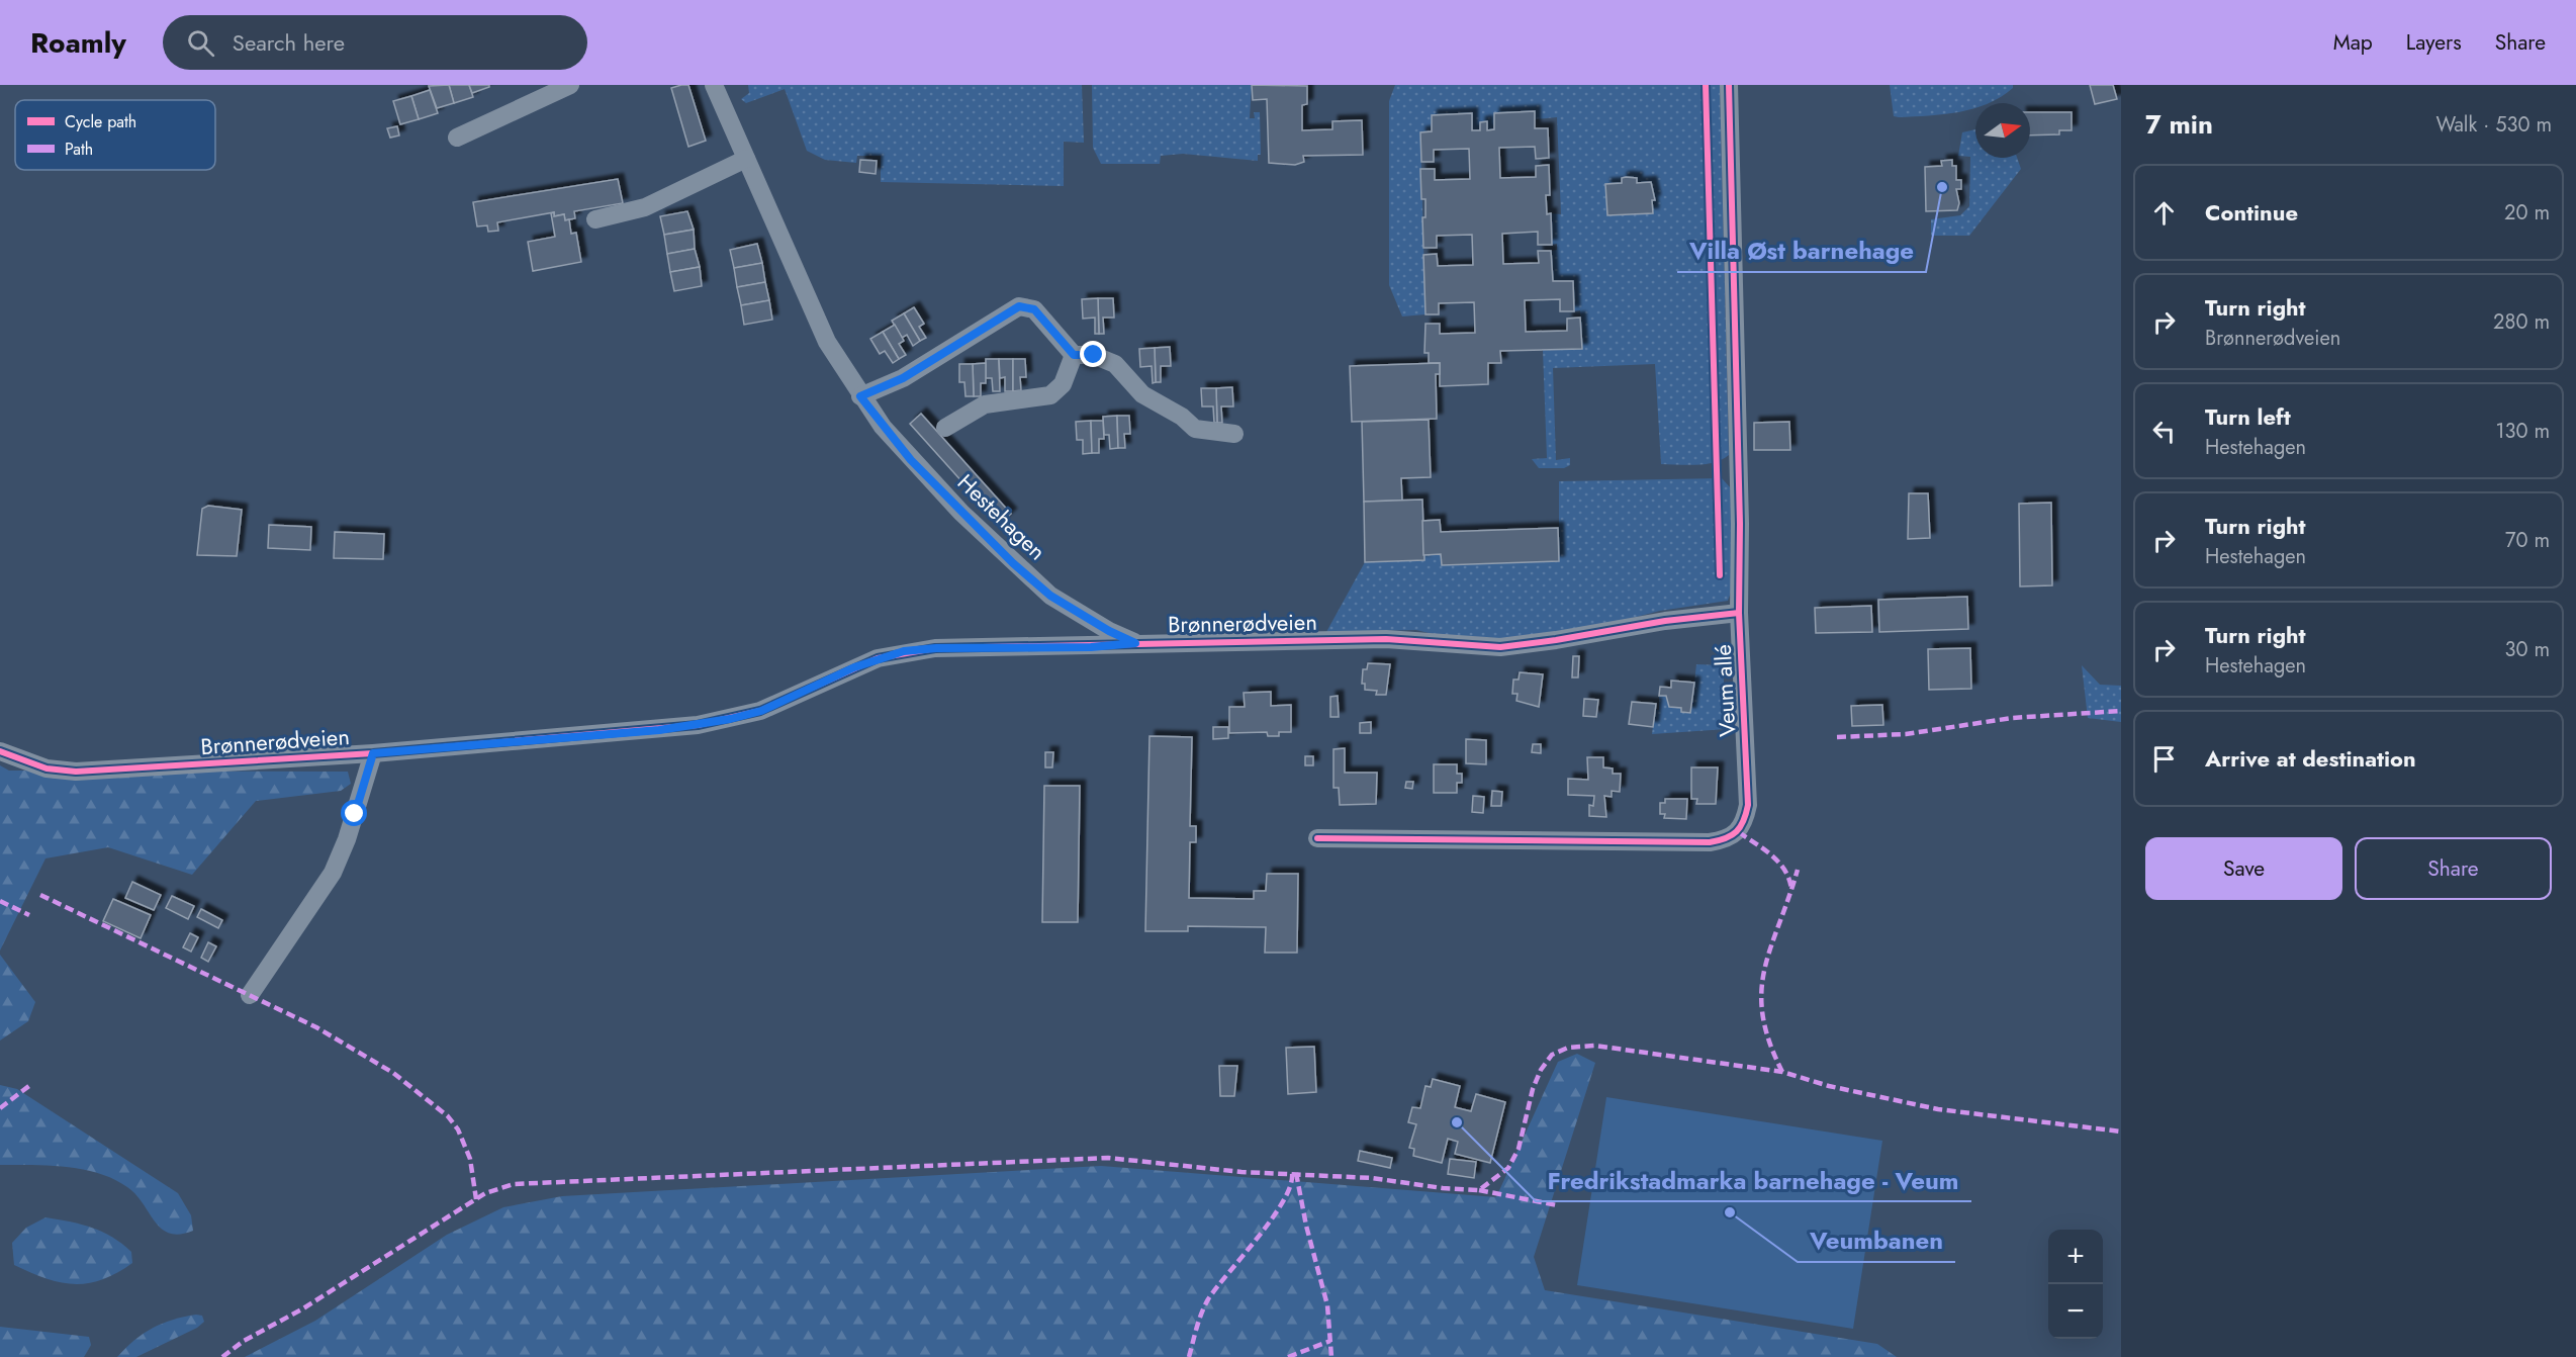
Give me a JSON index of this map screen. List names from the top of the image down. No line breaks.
{"streets":{"street":["Hestehagen","Brønnerødveien","Veum allé"]},"crossings":[["Hestehagen","Brønnerødveien"],["Brønnerødveien","Veum allé"]],"places":["Villa Øst barnehage","Fredrikstadmarka barnehage - Veum","Veumbanen"],"legend":["Cycle path","Path"],"north":"right","page":{"header":"Roamly","search":"Search here","nav":["Map","Layers","Share"],"heading":["7 min","Walk · 530 m"],"list":[["Continue","20 m"],["Turn right","Brønnerødveien","280 m"],["Turn left","Hestehagen","130 m"],["Turn right","Hestehagen","70 m"],["Turn right","Hestehagen","30 m"],"Arrive at destination"],"buttons":["Save","Share"],"map_buttons":["+","−"]}}
